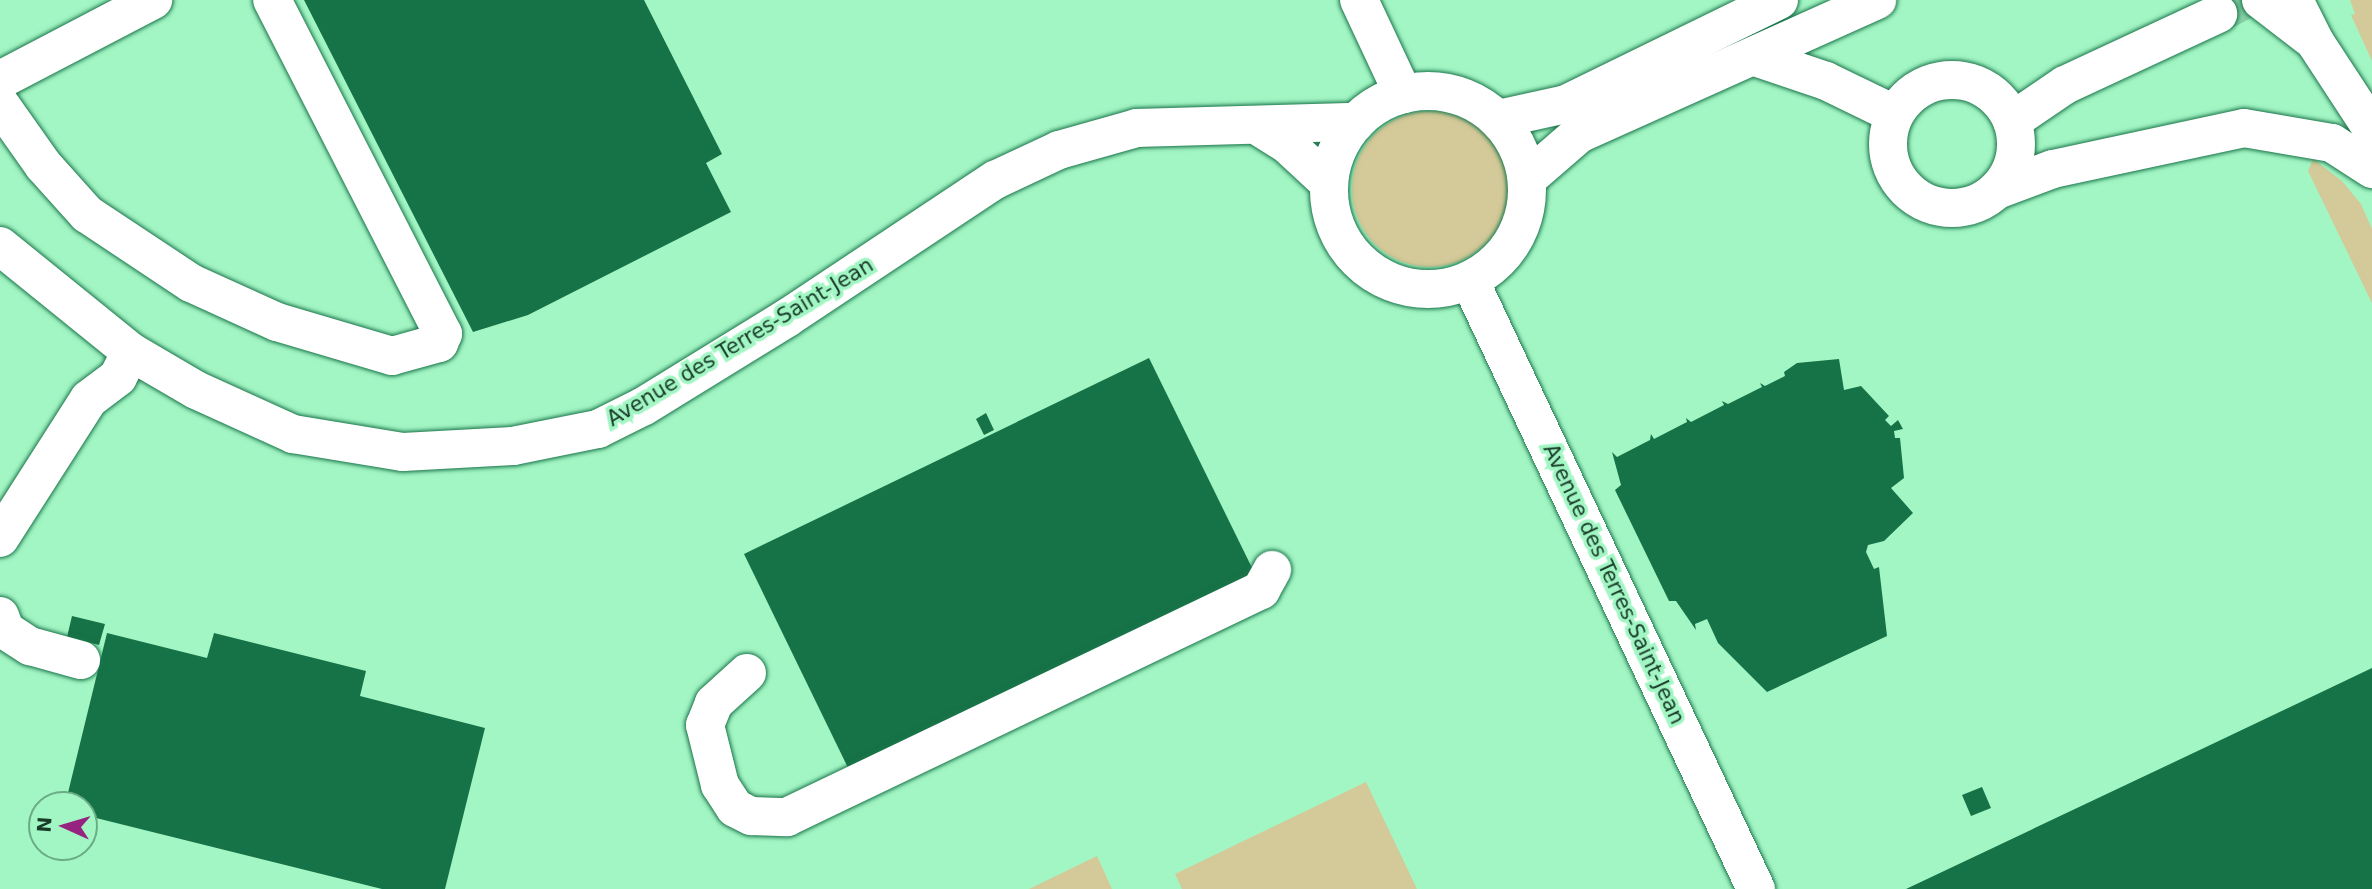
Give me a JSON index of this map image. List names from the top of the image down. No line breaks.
{"streets":{"street":["Avenue des Terres-Saint-Jean"]},"north":"left"}
